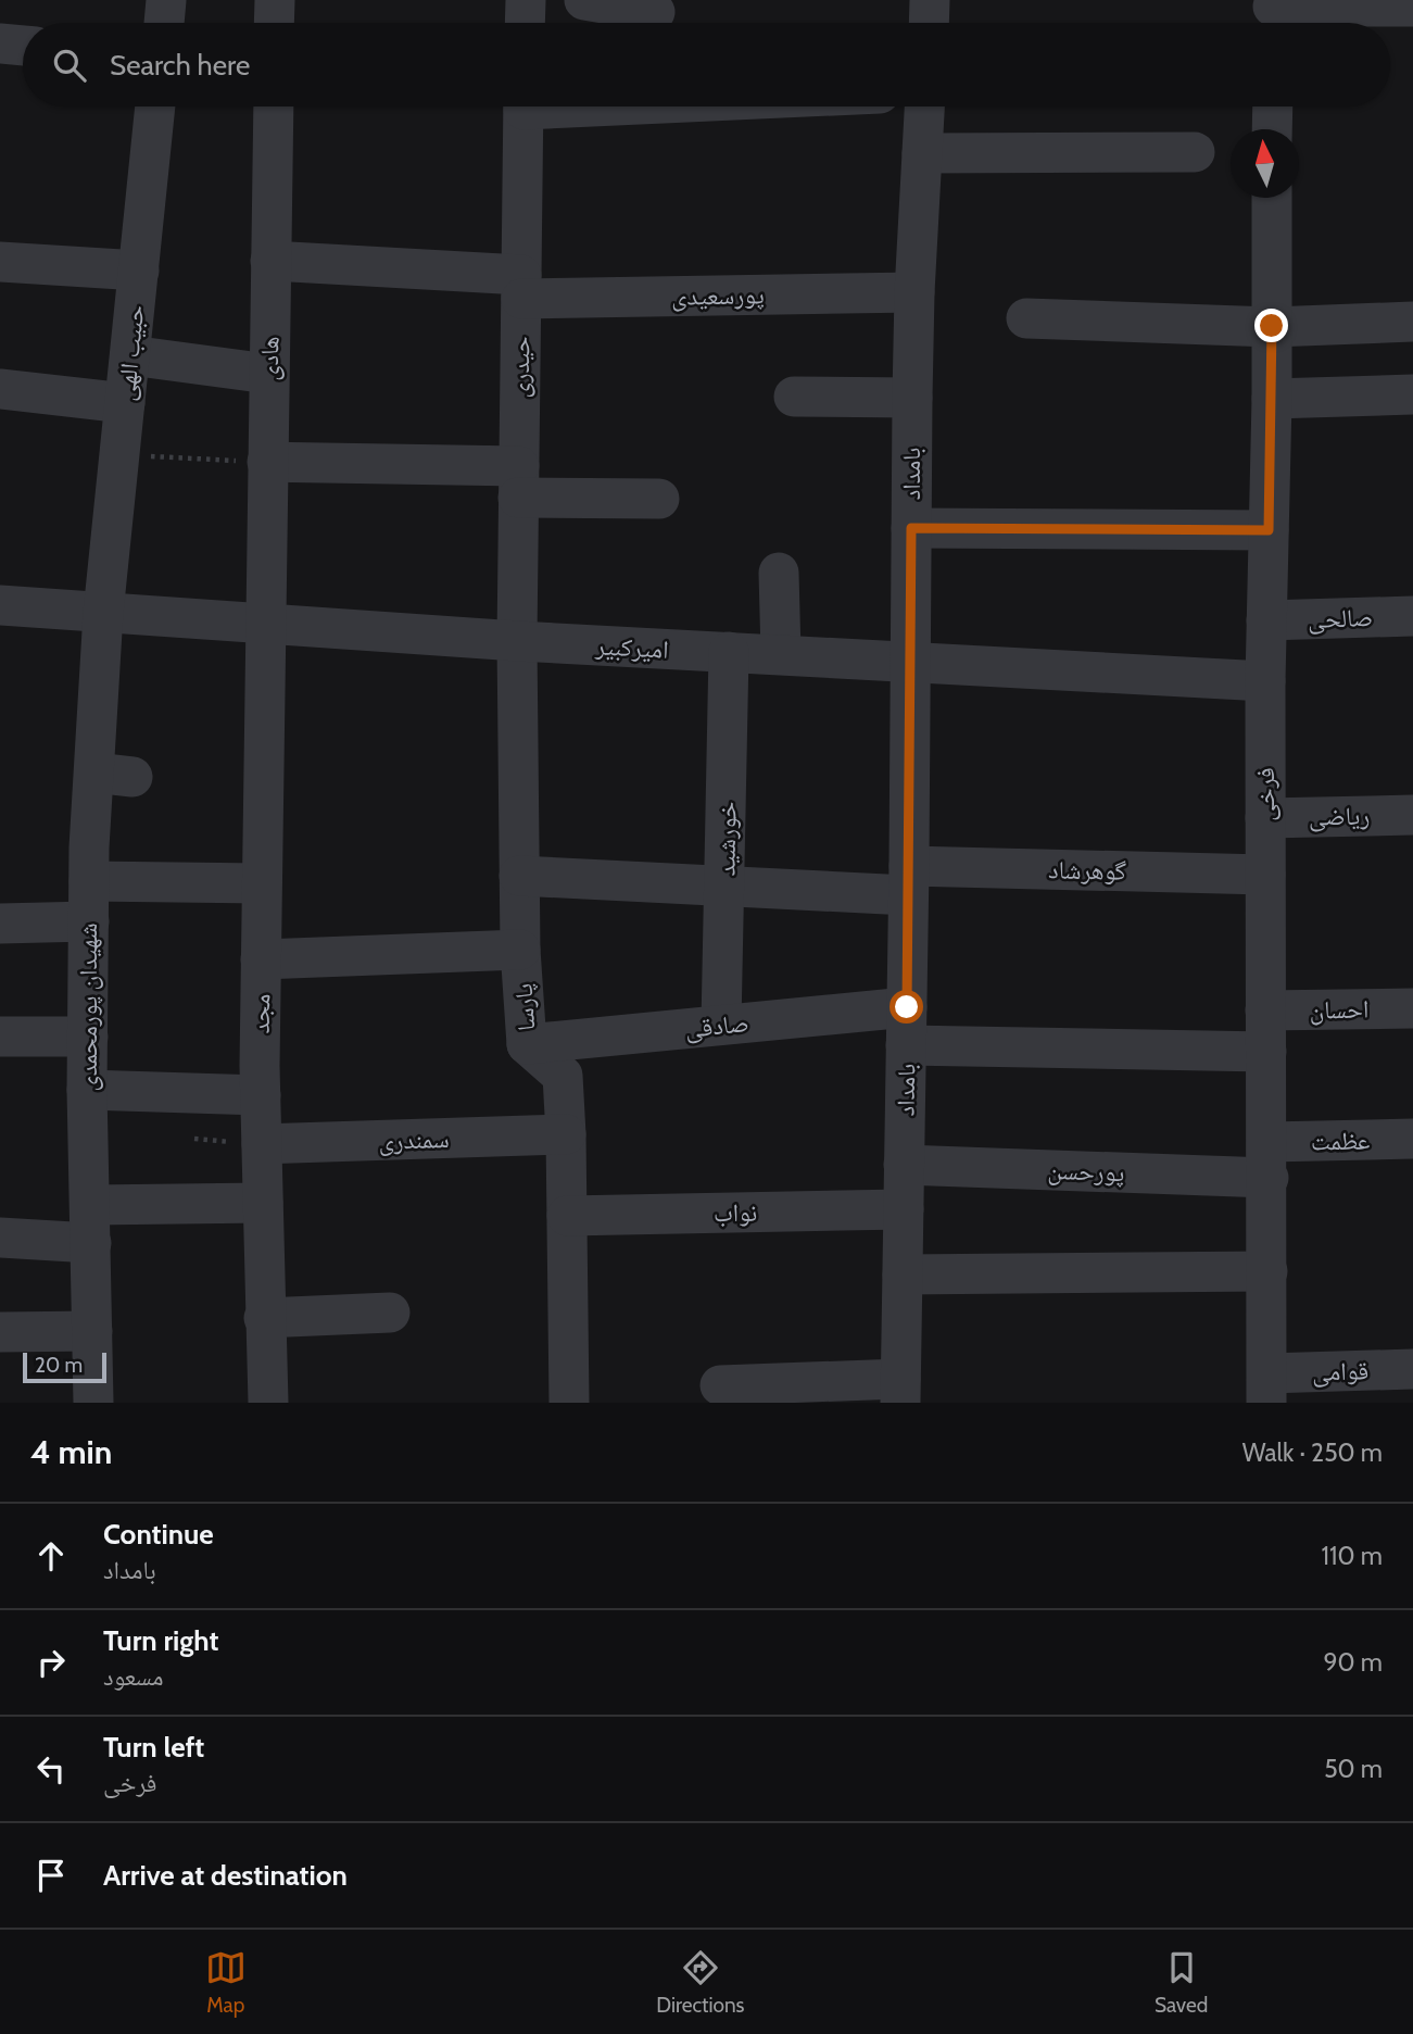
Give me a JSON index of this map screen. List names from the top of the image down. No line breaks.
{"streets":{"street":["پورسعیدی","حبیب الهی","هادی","حیدری","بامداد","صالحی","امیرکبیر","فرخی","ریاضی","خورشید","گوهرشاد","شهیدان پورمحمدی","پارسا","احسان","مجد","صادقی","سمندری","عظمت","پورحسن","نواب","قوامی"]},"crossings":[["پورسعیدی","هادی"],["پورسعیدی","حیدری"],["پورسعیدی","بامداد"],["حبیب الهی","امیرکبیر"],["حبیب الهی","شهیدان پورمحمدی"],["هادی","امیرکبیر"],["هادی","مجد"],["حیدری","امیرکبیر"],["حیدری","پارسا"],["بامداد","امیرکبیر"],["بامداد","گوهرشاد"],["بامداد","صادقی"],["بامداد","پورحسن"],["بامداد","نواب"],["صالحی","فرخی"],["امیرکبیر","فرخی"],["امیرکبیر","خورشید"],["امیرکبیر","شهیدان پورمحمدی"],["امیرکبیر","پارسا"],["امیرکبیر","مجد"],["فرخی","ریاضی"],["فرخی","گوهرشاد"],["فرخی","احسان"],["فرخی","عظمت"],["فرخی","پورحسن"],["فرخی","قوامی"],["خورشید","گوهرشاد"],["خورشید","صادقی"],["گوهرشاد","پارسا"],["پارسا","صادقی"],["پارسا","سمندری"],["پارسا","نواب"],["مجد","سمندری"],["عظمت","پورحسن"]],"scale_bar":"20 m","north":"top","page":{"search":"Search here","scale":"20 m","heading":["4 min","Walk · 250 m"],"list":[["Continue","بامداد","110 m"],["Turn right","مسعود","90 m"],["Turn left","فرخی","50 m"],"Arrive at destination"],"nav":["Map","Directions","Saved"]}}
